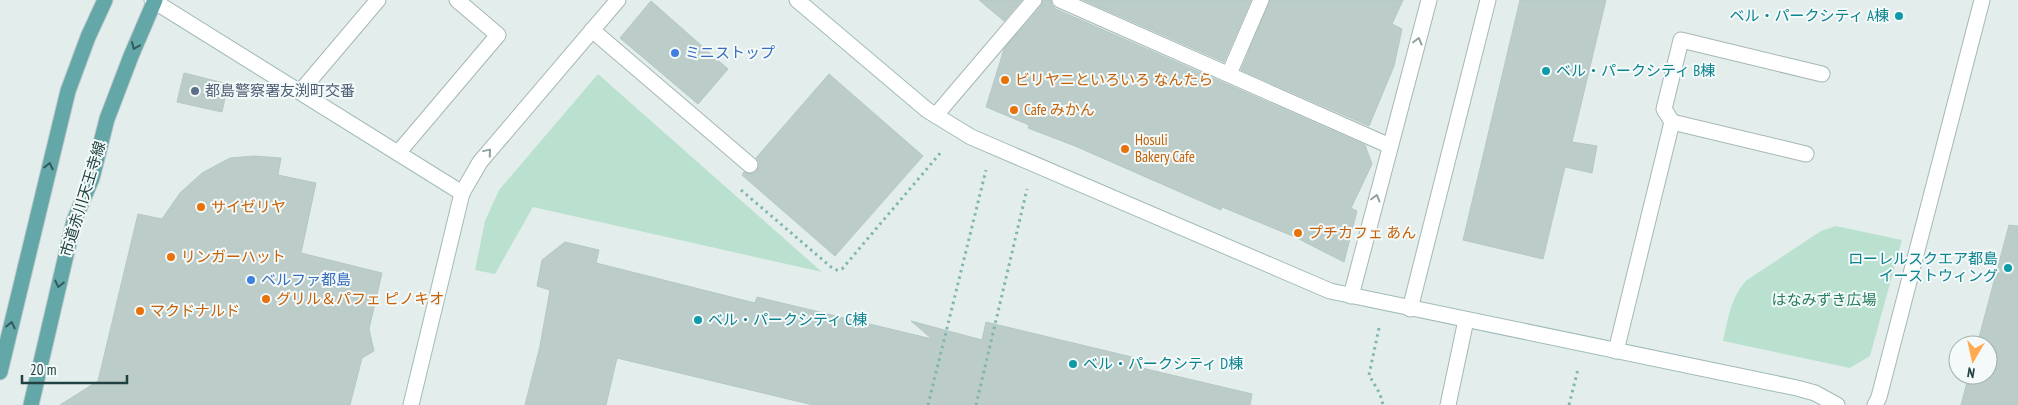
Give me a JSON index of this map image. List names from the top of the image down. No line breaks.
{"streets":{"main road":["市道赤川天王寺線"]},"parks":["はなみずき広場"],"places":["ベル・パークシティ A棟","ミニストップ","ベル・パークシティ B棟","ビリヤニといろいろ なんたら","都島警察署友渕町交番","Cafe みかん","Hosuli Bakery Cafe","サイゼリヤ","プチカフェ あん","リンガーハット","ローレルスクエア都島 イーストウィング","ベルファ都島","グリル＆パフェ ピノキオ","マクドナルド","ベル・パークシティ C棟","ベル・パークシティ D棟"],"scale_bar":"20 m","north":"bottom"}
